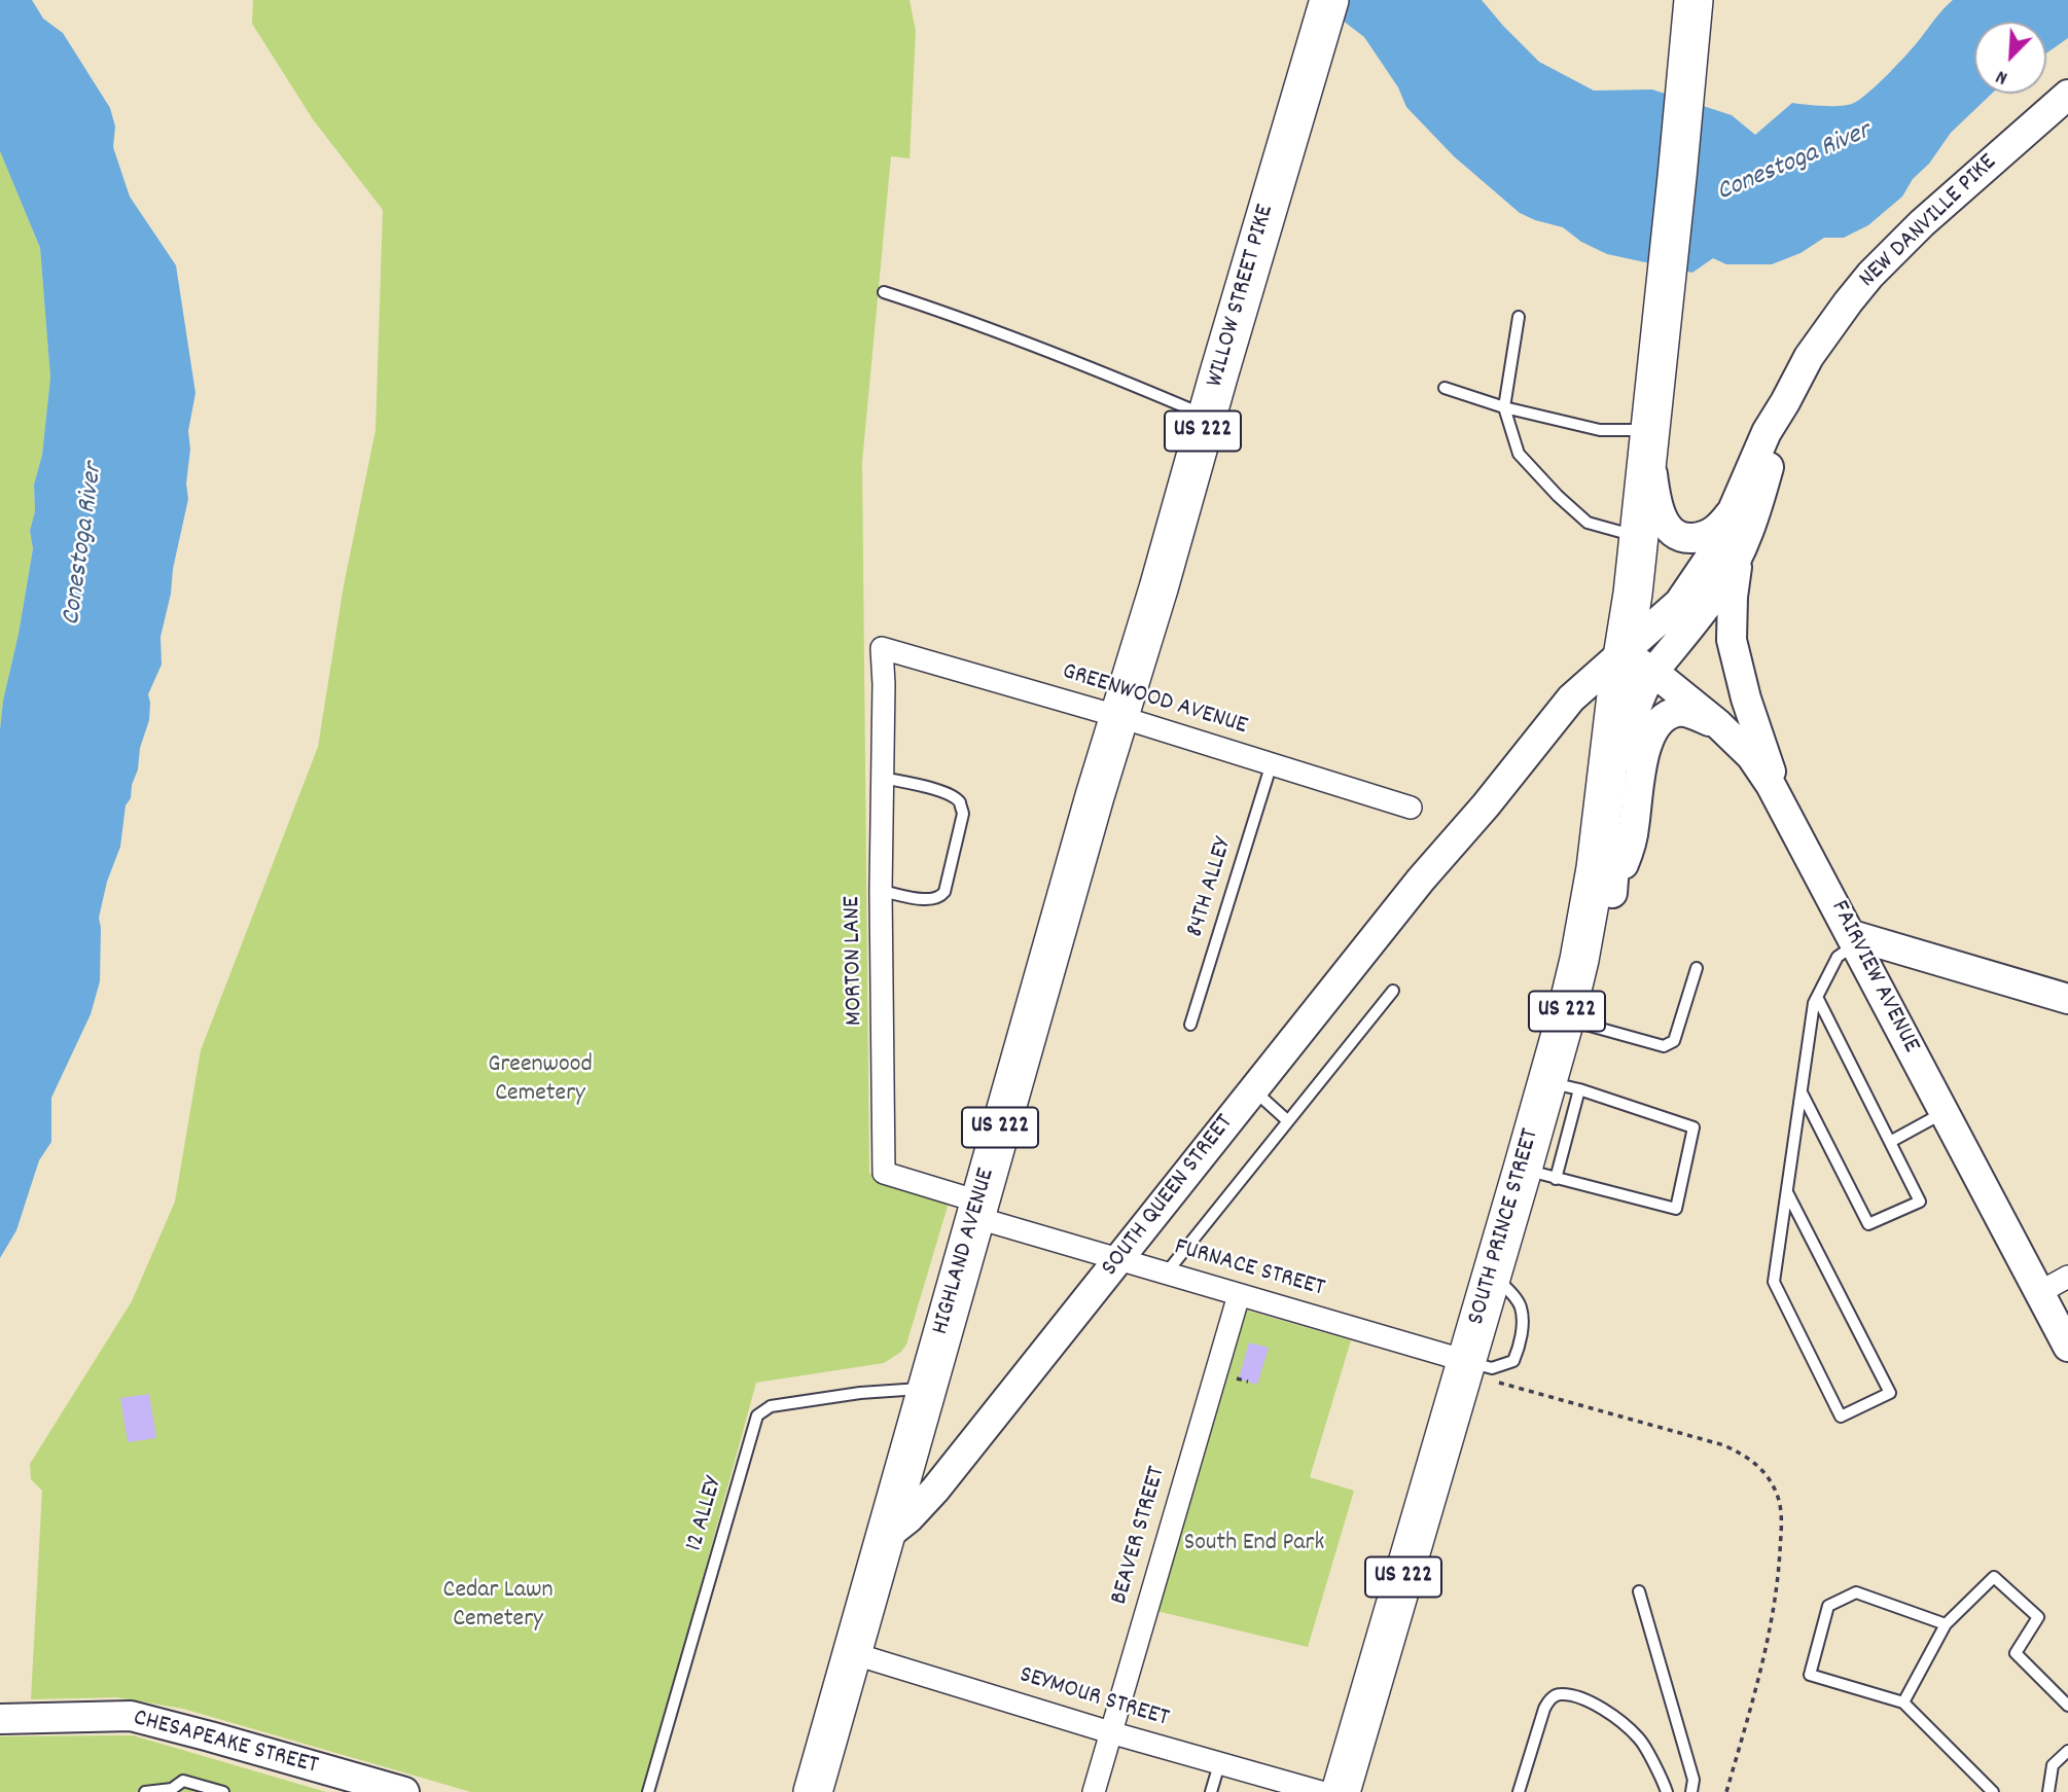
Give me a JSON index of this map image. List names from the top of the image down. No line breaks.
{"streets":{"highway":["WILLOW STREET PIKE","US 222","SOUTH PRINCE STREET","HIGHLAND AVENUE"],"main road":["NEW DANVILLE PIKE","FAIRVIEW AVENUE","SOUTH QUEEN STREET","CHESAPEAKE STREET"],"street":["GREENWOOD AVENUE","MORTON LANE","FURNACE STREET","BEAVER STREET","SEYMOUR STREET"],"lane":["84TH ALLEY","12 ALLEY"]},"crossings":[["NEW DANVILLE PIKE","US 222"],["NEW DANVILLE PIKE","FAIRVIEW AVENUE"],["NEW DANVILLE PIKE","SOUTH QUEEN STREET"],["NEW DANVILLE PIKE","SOUTH PRINCE STREET"],["WILLOW STREET PIKE","GREENWOOD AVENUE"],["WILLOW STREET PIKE","HIGHLAND AVENUE"],["US 222","FAIRVIEW AVENUE"],["US 222","SOUTH QUEEN STREET"],["US 222","SOUTH PRINCE STREET"],["US 222","HIGHLAND AVENUE"],["US 222","SEYMOUR STREET"],["GREENWOOD AVENUE","84TH ALLEY"],["GREENWOOD AVENUE","MORTON LANE"],["GREENWOOD AVENUE","HIGHLAND AVENUE"],["MORTON LANE","HIGHLAND AVENUE"],["MORTON LANE","FURNACE STREET"],["FAIRVIEW AVENUE","SOUTH QUEEN STREET"],["FAIRVIEW AVENUE","SOUTH PRINCE STREET"],["SOUTH QUEEN STREET","SOUTH PRINCE STREET"],["SOUTH QUEEN STREET","HIGHLAND AVENUE"],["SOUTH QUEEN STREET","FURNACE STREET"],["SOUTH PRINCE STREET","FURNACE STREET"],["HIGHLAND AVENUE","FURNACE STREET"],["HIGHLAND AVENUE","12 ALLEY"],["FURNACE STREET","BEAVER STREET"],["BEAVER STREET","SEYMOUR STREET"]],"water":["Conestoga River"],"parks":["Greenwood Cemetery","South End Park","Cedar Lawn Cemetery"],"north":"bottom left"}
